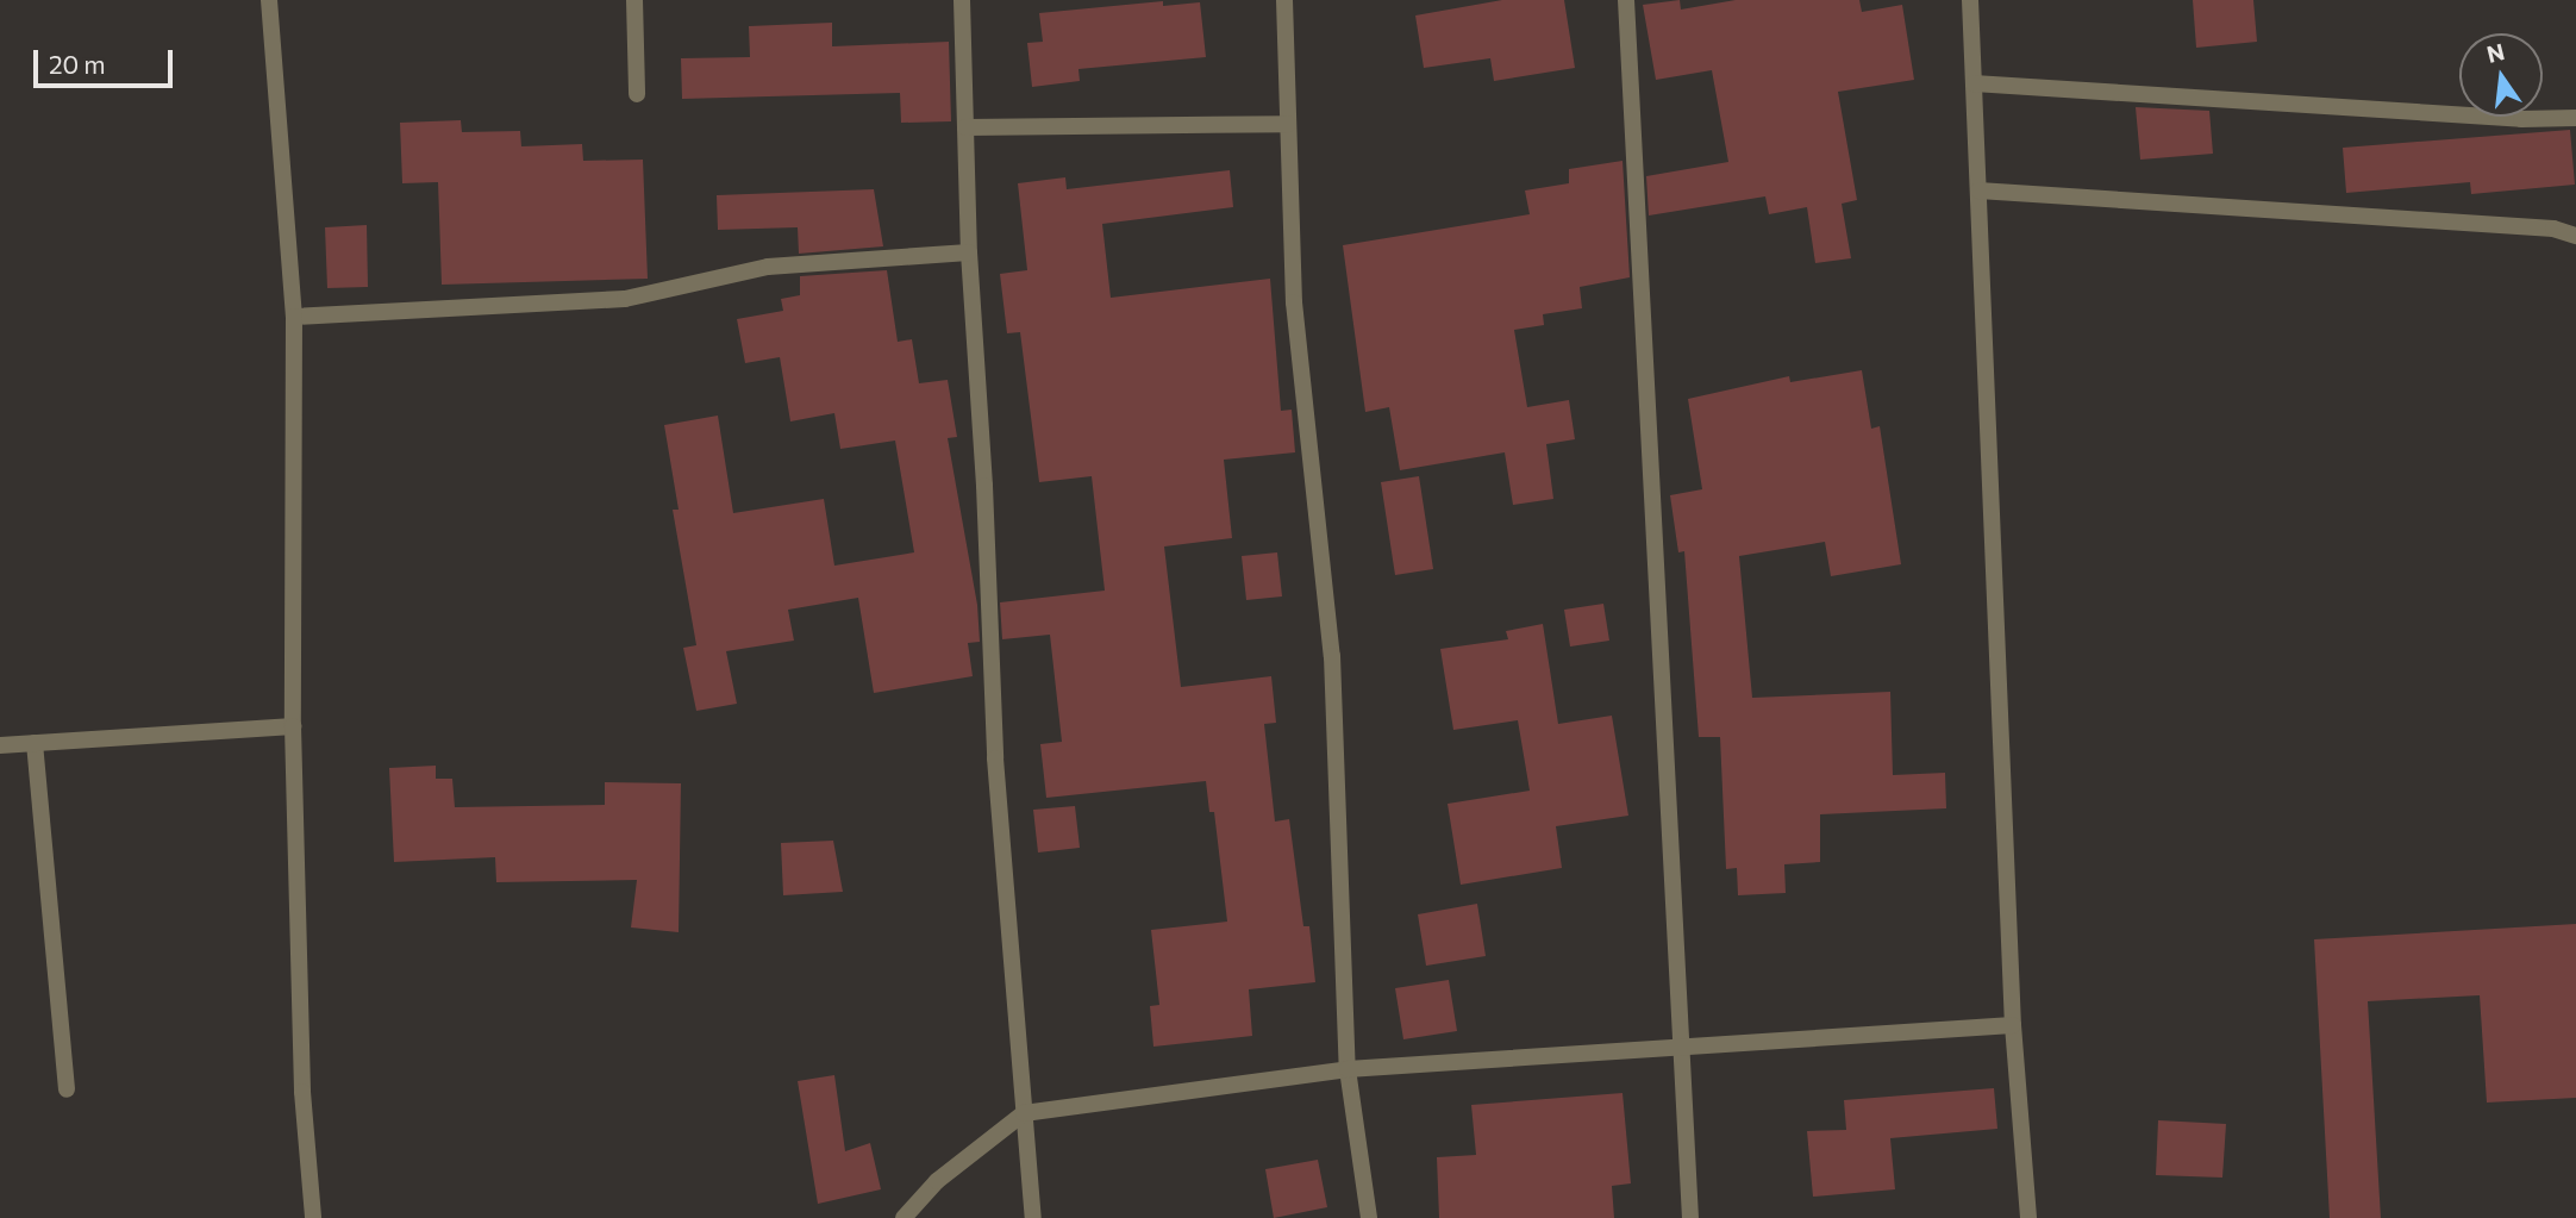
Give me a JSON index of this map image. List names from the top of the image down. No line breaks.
{"scale_bar":"20 m","north":"top"}
